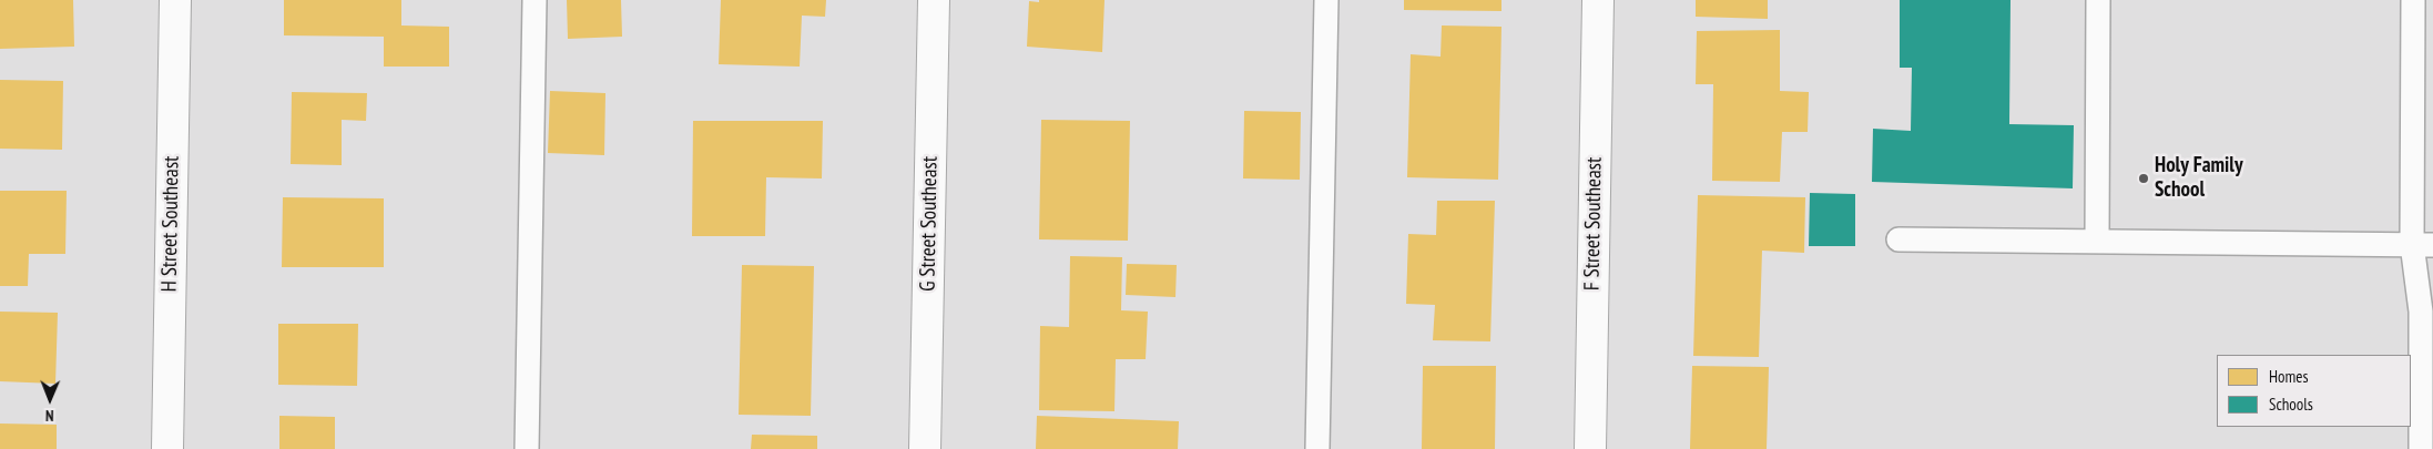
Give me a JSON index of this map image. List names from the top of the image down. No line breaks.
{"streets":{"street":["H Street Southeast","G Street Southeast","F Street Southeast"]},"places":["Holy Family School"],"legend":["Homes","Schools"],"north":"bottom"}
